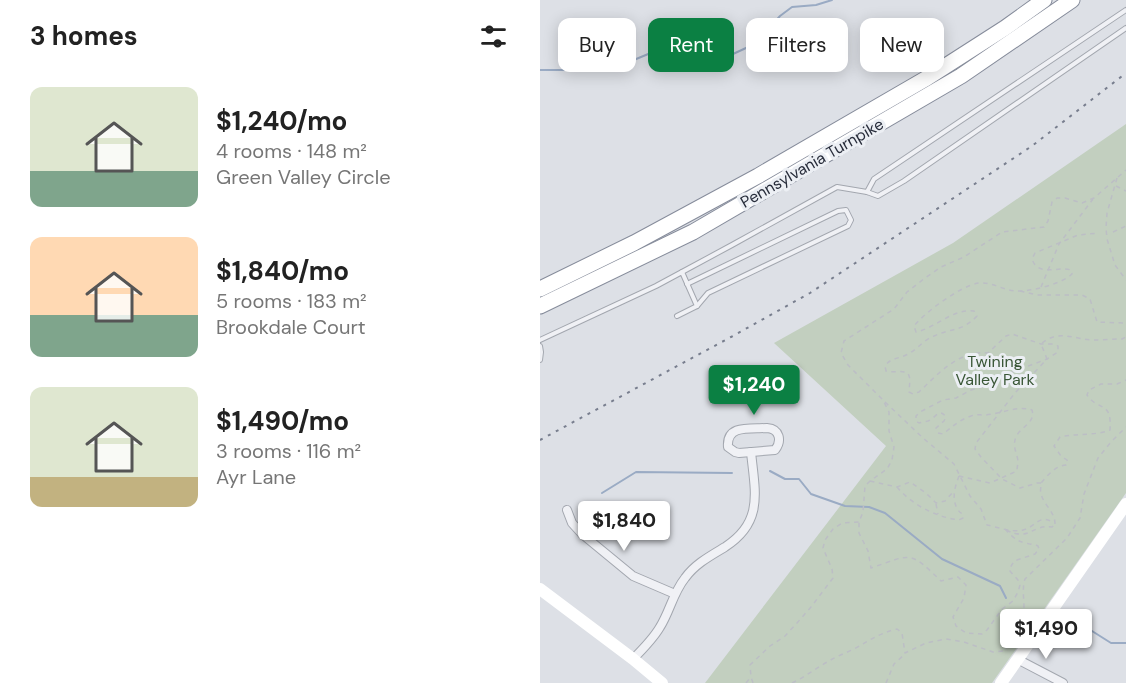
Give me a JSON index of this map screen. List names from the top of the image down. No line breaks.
{"streets":{"highway":["Pennsylvania Turnpike"]},"parks":["Twining Valley Park"],"page":{"heading":"3 homes","chip":["Buy","Rent","Filters","New"],"list":[{"name":"$1,240/mo","note":"4 rooms · 148 m² · Green Valley Circle"},{"name":"$1,840/mo","note":"5 rooms · 183 m² · Brookdale Court"},{"name":"$1,490/mo","note":"3 rooms · 116 m² · Ayr Lane"}],"price":["$1,240","$1,840","$1,490"]}}
